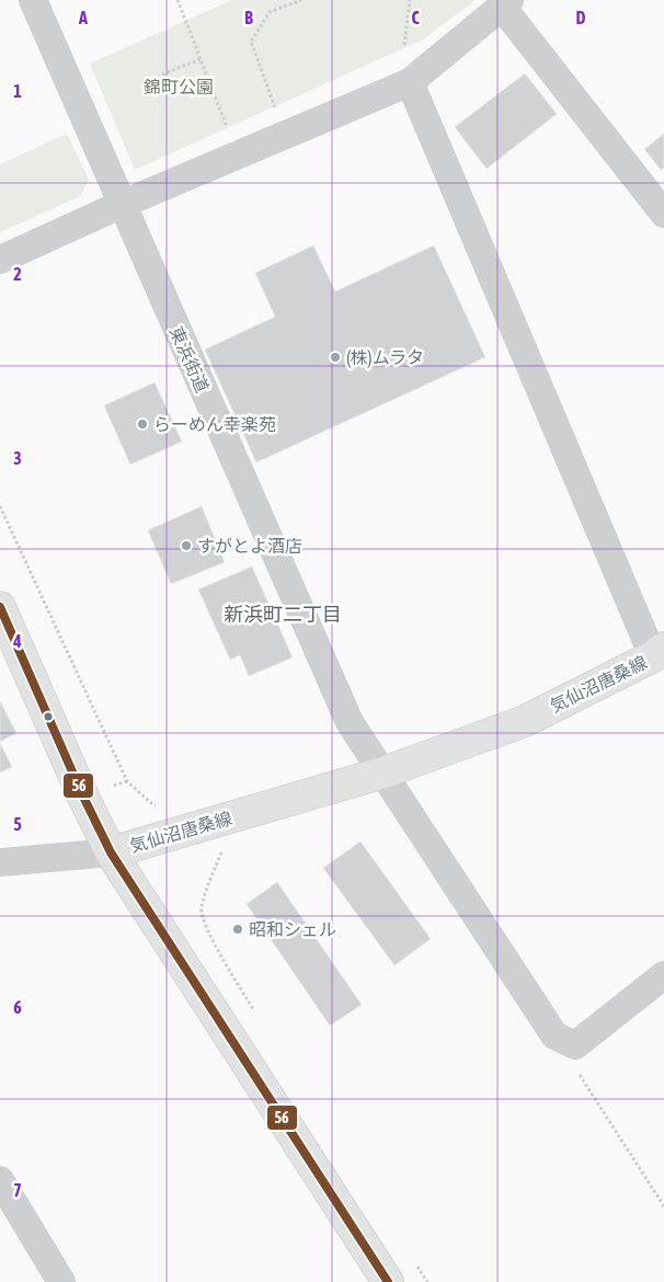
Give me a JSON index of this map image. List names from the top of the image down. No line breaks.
{"streets":{"main road":["気仙沼唐桑線"],"street":["東浜街道"]},"crossings":[["東浜街道","気仙沼唐桑線"]],"districts":["新浜町二丁目"],"parks":["錦町公園"],"places":["(株)ムラタ","らーめん幸楽苑","すがとよ酒店","昭和シェル"],"lines":["transit line 56"],"grid":{"columns":["A","B","C","D"],"rows":["1","2","3","4","5","6","7"]}}
